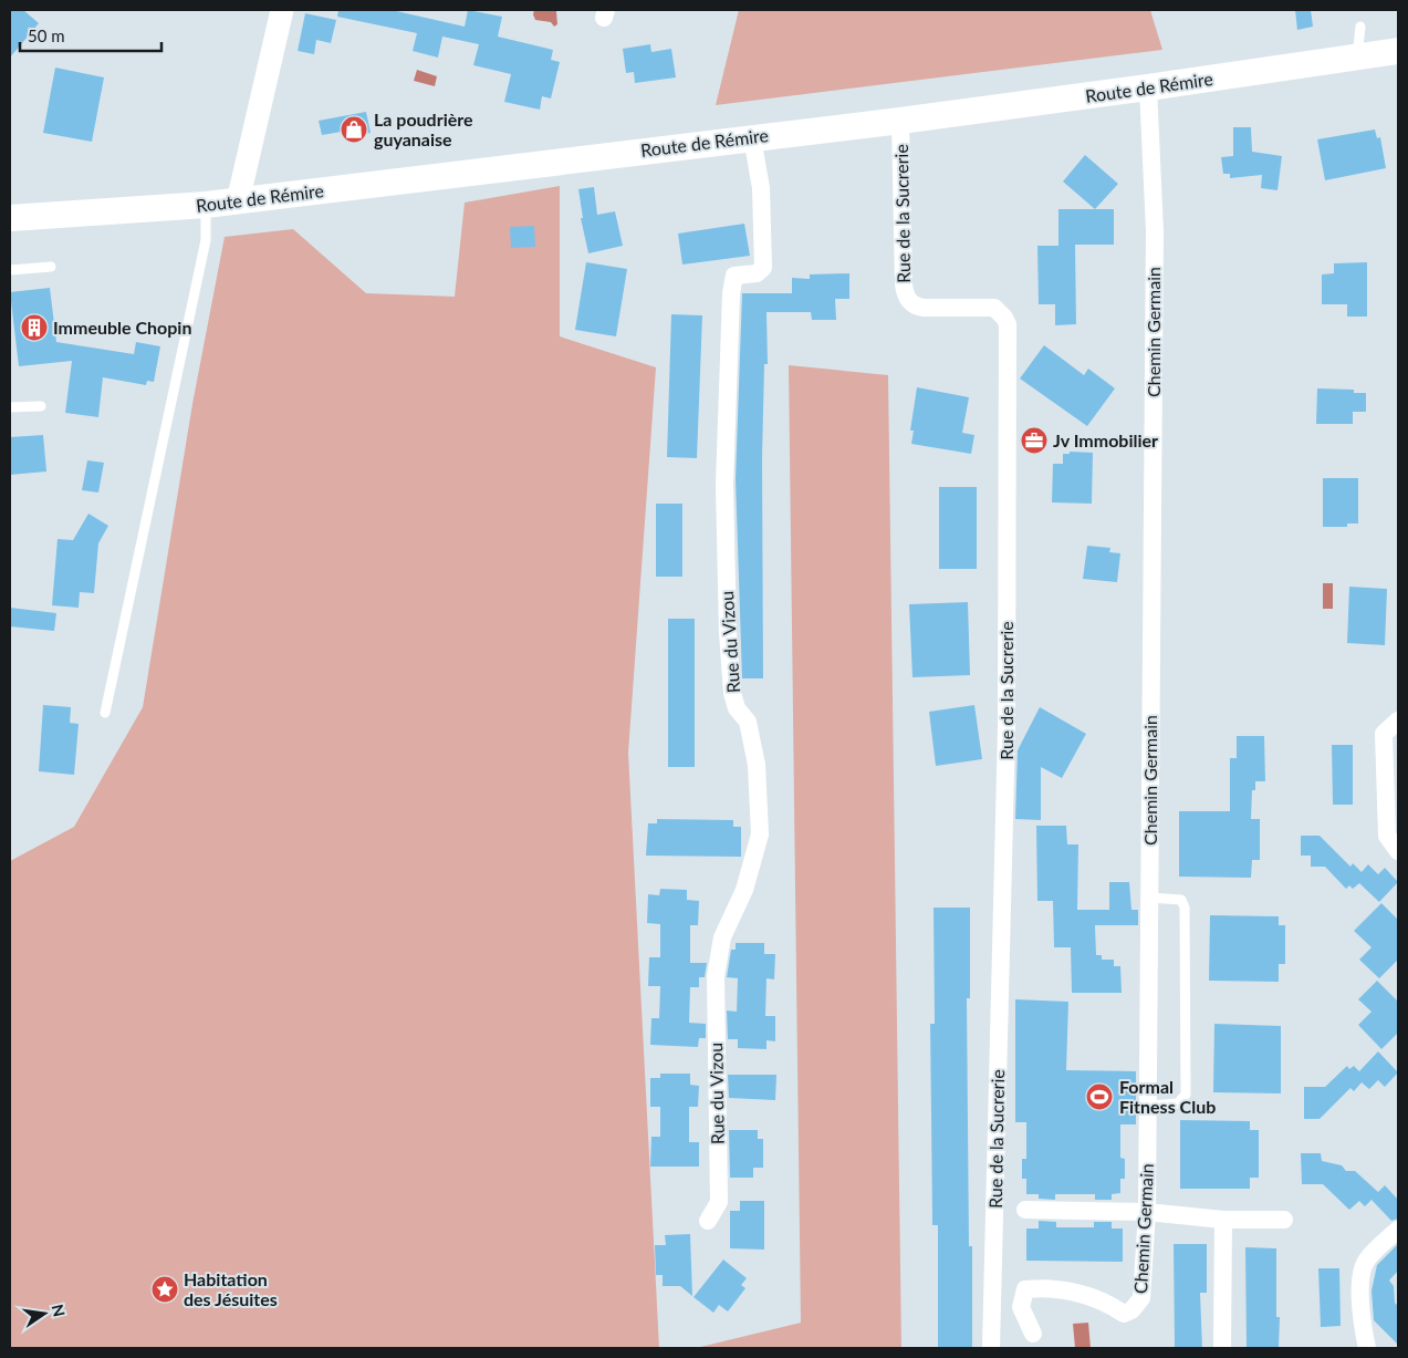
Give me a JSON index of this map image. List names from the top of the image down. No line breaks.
{"streets":{"main road":["Route de Rémire"],"street":["Rue de la Sucrerie","Chemin Germain","Rue du Vizou"]},"crossings":[["Route de Rémire","Rue de la Sucrerie"],["Route de Rémire","Chemin Germain"],["Route de Rémire","Rue du Vizou"]],"places":{"shop":["La poudrière guyanaise"],"building":["Immeuble Chopin"],"office":["Jv Immobilier"],"sports":["Formal Fitness Club"],"place":["Habitation des Jésuites"]},"scale_bar":"50 m","north":"right"}
